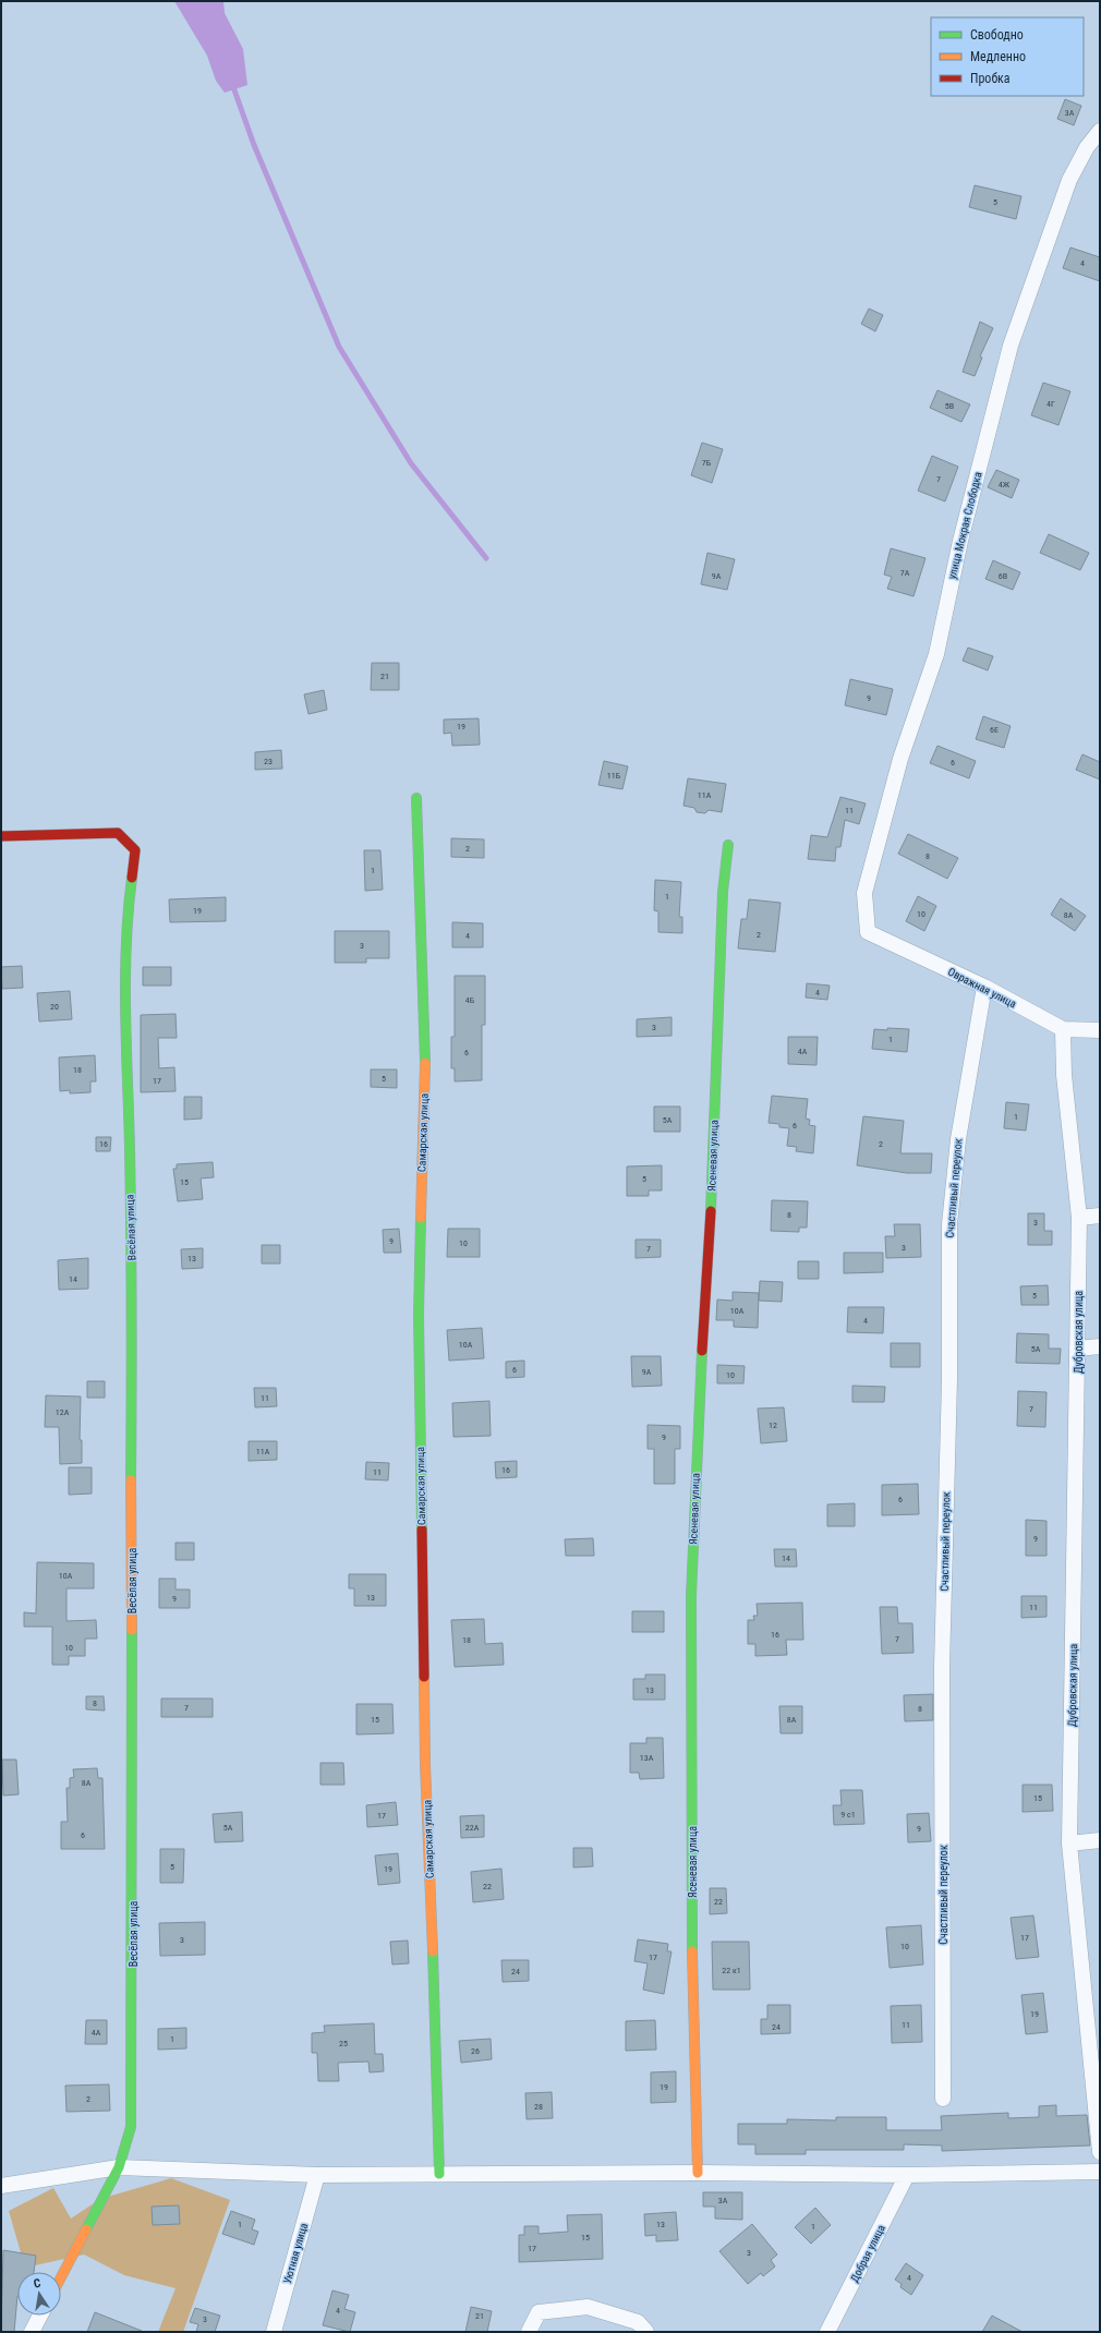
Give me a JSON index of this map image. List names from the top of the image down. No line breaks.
{"streets":{"street":["улица Мокрая Слободка","Овражная улица","Самарская улица","Ясеневая улица","Счастливый переулок","Весёлая улица","Дубровская улица","Уютная улица","Добрая улица"]},"crossings":[["улица Мокрая Слободка","Овражная улица"],["Овражная улица","Счастливый переулок"],["Овражная улица","Дубровская улица"]],"house_numbers":["3А","5","4","4Г","5В","7Б","7","4Ж","7А","9А","6В","21","9","19","6Е","23","6","11Б","11А","11","2","8","1","1","19","10","8А","2","4","3","4","4Б","20","3","1","4А","6","18","5","17","1","5А","6","16","2","5","15","8","3","9","10","3","7","13","14","5","10А","4","10А","5А","6","9А","10","11","7","12А","12","9","11А","16","11","6","9","14","10А","13","9","11","16","7","18","10","13","8","7","8","15","8А","13А","8А","15","9 с1","17","5А","22А","9","6","5","19","22","22","17","3","10","17","22 к1","24","19","11","24","4А","1","25","26","19","2","28","3А","1","13","1","15","17","3","4","4","21","3"],"legend":["Свободно","Медленно","Пробка"],"north":"top"}
